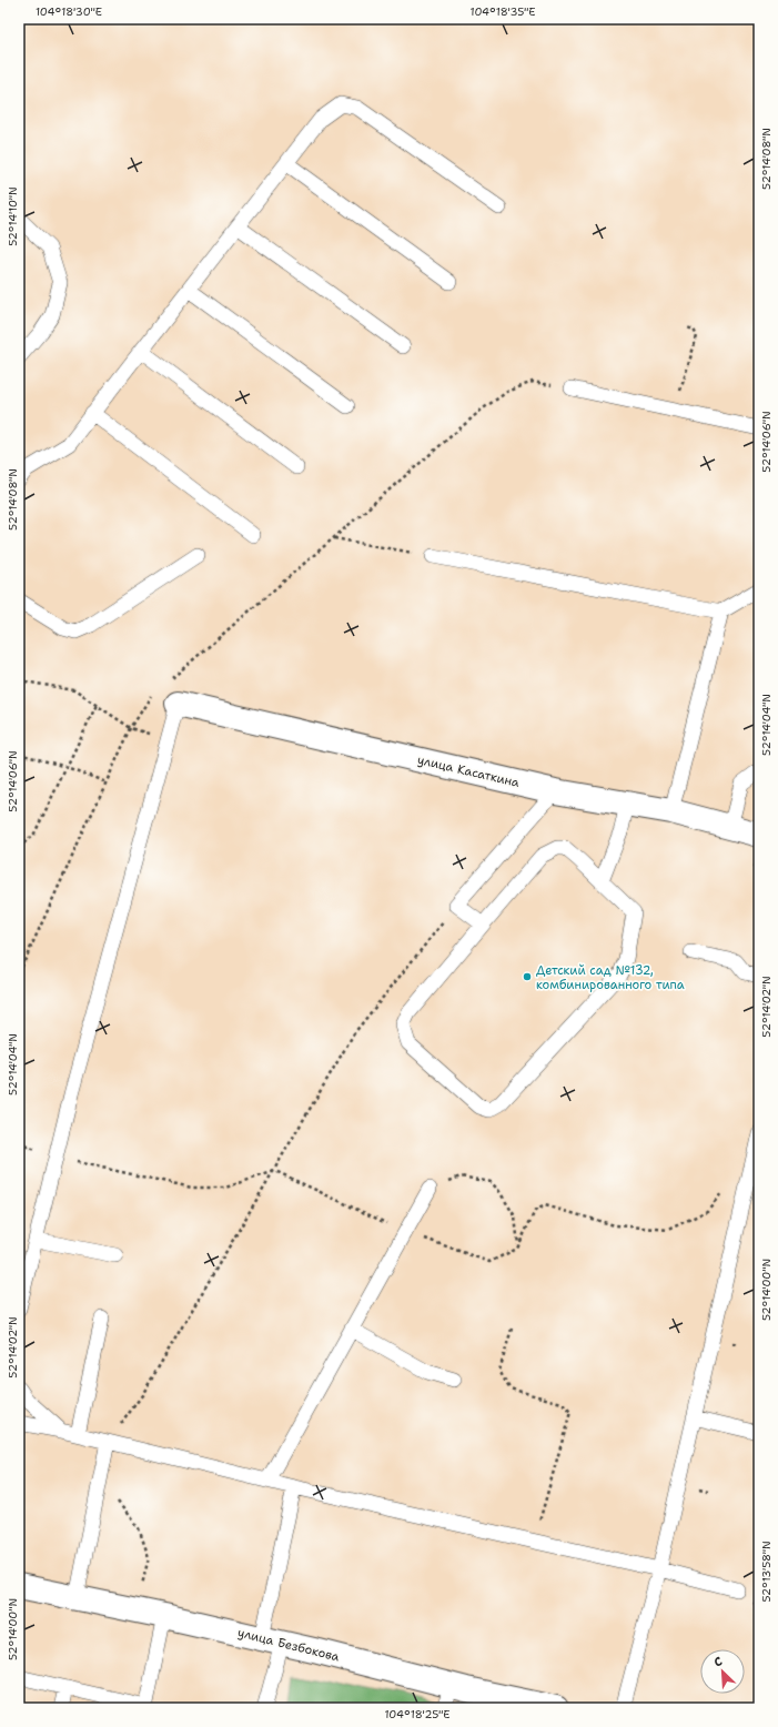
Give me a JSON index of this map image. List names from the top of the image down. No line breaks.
{"streets":{"street":["улица Касаткина","улица Безбокова"]},"places":["Детский сад №132, комбинированного типа"],"north":"top left","coordinates":["104°18'30\"E","104°18'35\"E","52°14'08\"N","52°14'10\"N","52°14'06\"N","52°14'04\"N","52°14'02\"N","52°14'00\"N","52°13'58\"N","104°18'25\"E"]}
